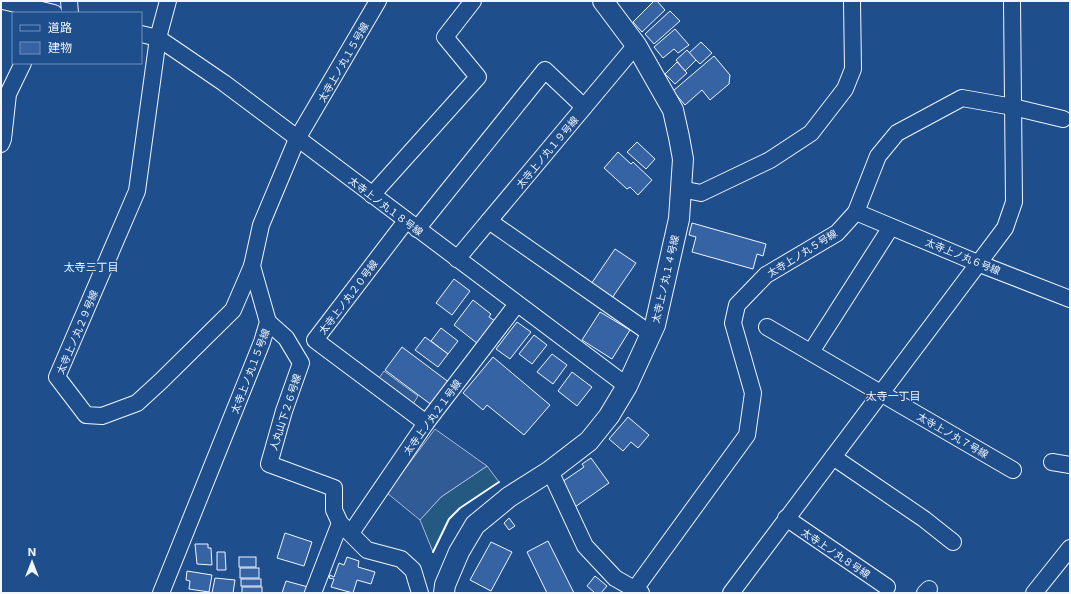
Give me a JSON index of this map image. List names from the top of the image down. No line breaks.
{"streets":{"street":["太寺上ノ丸１５号線","太寺上ノ丸１９号線","太寺上ノ丸１８号線","太寺上ノ丸５号線","太寺上ノ丸６号線","太寺上ノ丸１４号線","太寺上ノ丸２０号線","太寺上ノ丸２９号線","人丸山下２６号線","太寺上ノ丸２１号線","太寺上ノ丸７号線","太寺上ノ丸８号線"]},"crossings":[["太寺上ノ丸１５号線","太寺上ノ丸１８号線"],["太寺上ノ丸１５号線","太寺上ノ丸２９号線"],["太寺上ノ丸１５号線","人丸山下２６号線"],["太寺上ノ丸１９号線","太寺上ノ丸１８号線"],["太寺上ノ丸１９号線","太寺上ノ丸１４号線"],["太寺上ノ丸１８号線","太寺上ノ丸１４号線"],["太寺上ノ丸１８号線","太寺上ノ丸２０号線"],["太寺上ノ丸１８号線","太寺上ノ丸２９号線"],["太寺上ノ丸１８号線","太寺上ノ丸２１号線"],["太寺上ノ丸５号線","太寺上ノ丸６号線"],["太寺上ノ丸２０号線","太寺上ノ丸２１号線"],["人丸山下２６号線","太寺上ノ丸２１号線"]],"districts":["太寺三丁目","太寺一丁目"],"legend":["道路","建物"],"north":"top"}
